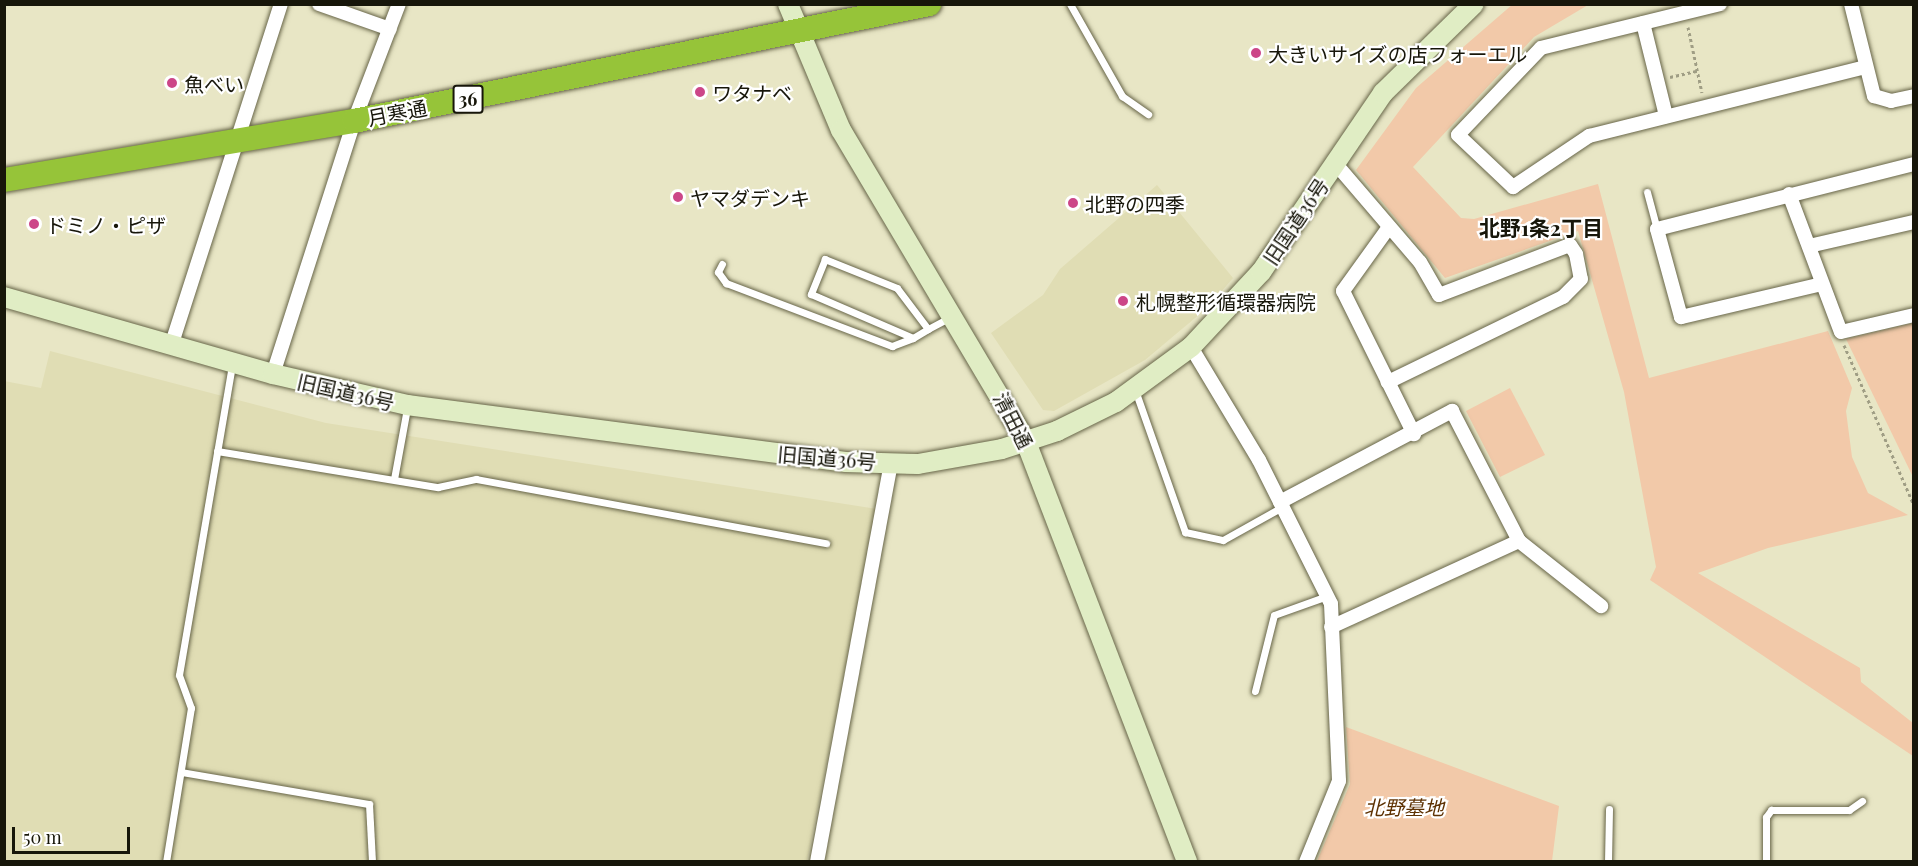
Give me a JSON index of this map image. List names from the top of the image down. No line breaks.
{"streets":{"highway":["36","月寒通"],"street":["旧国道36号","清田通"]},"crossings":[["月寒通","清田通"],["旧国道36号","清田通"]],"districts":["北野1条2丁目"],"parks":["北野墓地"],"places":["大きいサイズの店フォーエル","魚べい","ワタナベ","ヤマダデンキ","北野の四季","ドミノ・ピザ","札幌整形循環器病院"],"scale_bar":"50 m"}
